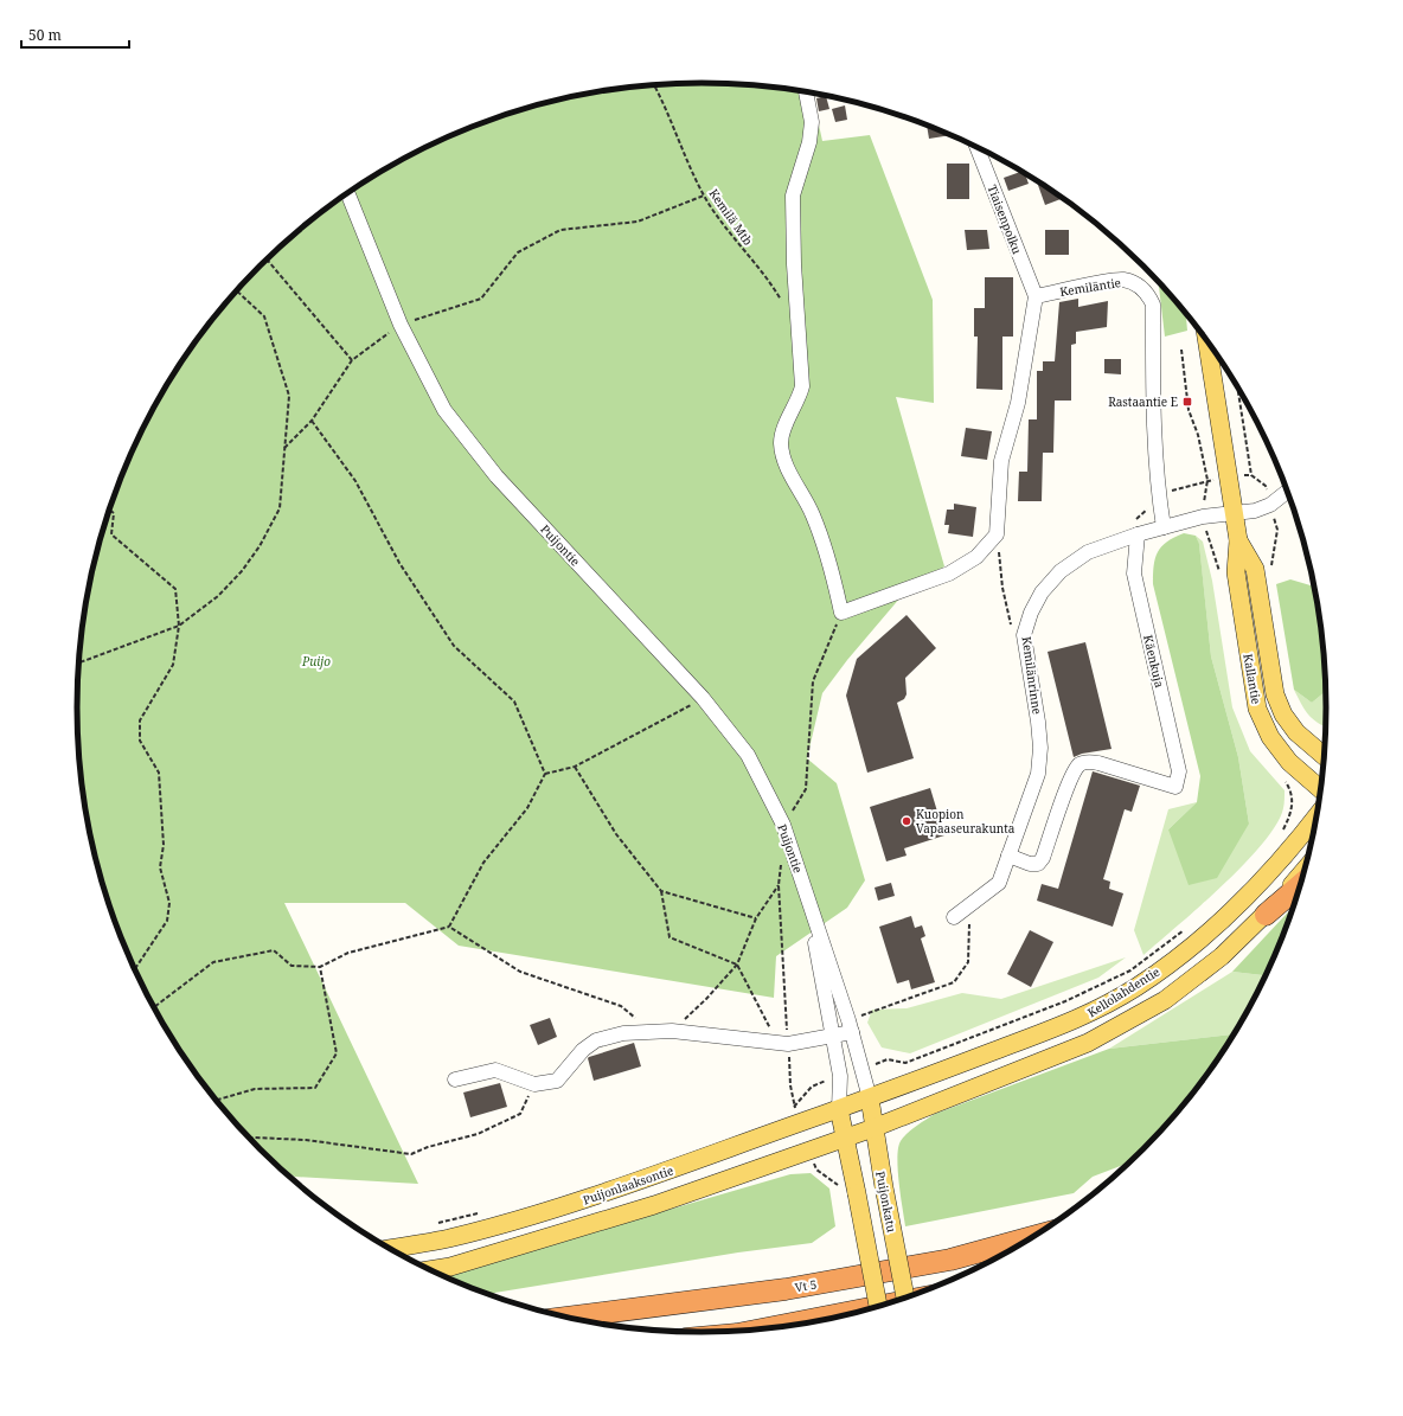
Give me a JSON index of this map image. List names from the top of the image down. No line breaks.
{"streets":{"highway":["Vt 5"],"main road":["Kallantie","Kellolahdentie","Puijonlaaksontie","Puijonkatu"],"street":["Tiaisenpolku","Kemiläntie","Puijontie","Käenkuja","Kemilänrinne"],"path":["Kemilä Mtb"]},"crossings":[["Tiaisenpolku","Kemiläntie"],["Kemiläntie","Kemilänrinne"],["Puijontie","Kellolahdentie"],["Puijontie","Puijonlaaksontie"],["Puijontie","Puijonkatu"],["Käenkuja","Kemilänrinne"],["Kemilänrinne","Kallantie"],["Kellolahdentie","Puijonlaaksontie"],["Kellolahdentie","Puijonkatu"],["Puijonlaaksontie","Puijonkatu"]],"parks":["Puijo"],"places":{"transit":["Rastaantie E"],"other":["Kuopion Vapaaseurakunta"]},"scale_bar":"50 m"}
